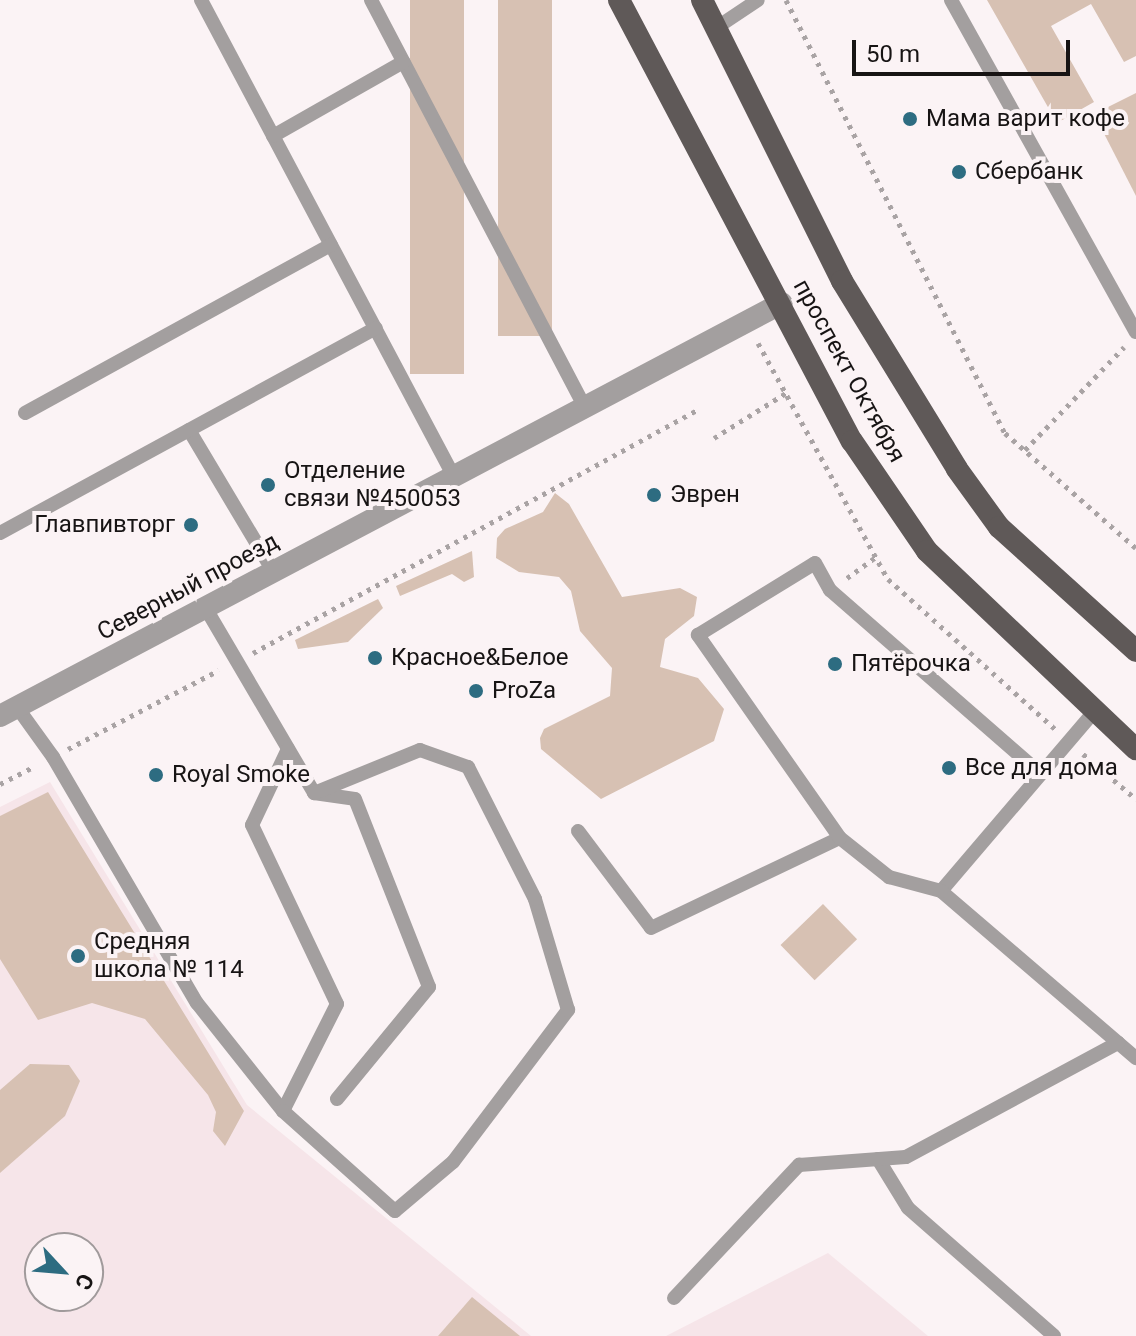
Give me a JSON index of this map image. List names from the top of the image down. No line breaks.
{"streets":{"main road":["проспект Октября"],"street":["Северный проезд"]},"crossings":[["проспект Октября","Северный проезд"]],"places":["Мама варит кофе","Сбербанк","Отделение связи №450053","Эврен","Главпивторг","Красное&Белое","Пятёрочка","ProZa","Все для дома","Royal Smoke","Средняя школа № 114"],"scale_bar":"50 m","north":"bottom right"}
